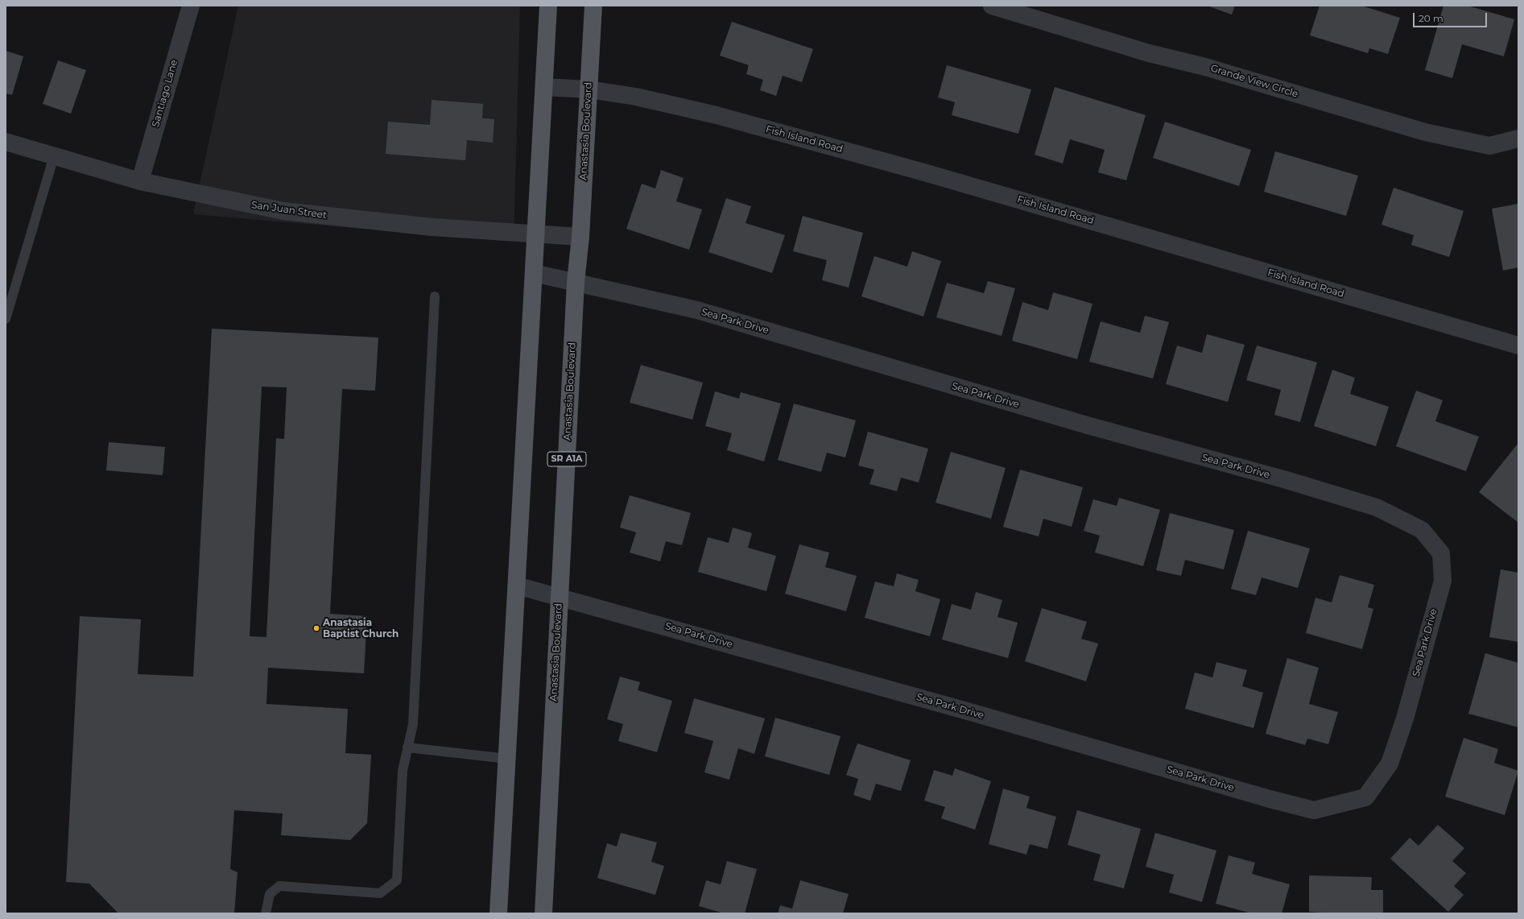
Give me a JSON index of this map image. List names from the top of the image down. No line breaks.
{"streets":{"main road":["Anastasia Boulevard","SR A1A"],"street":["Grande View Circle","Santiago Lane","Fish Island Road","San Juan Street","Sea Park Drive"]},"crossings":[["Santiago Lane","San Juan Street"],["Anastasia Boulevard","Fish Island Road"],["Anastasia Boulevard","San Juan Street"],["Anastasia Boulevard","Sea Park Drive"]],"places":["Anastasia Baptist Church"],"scale_bar":"20 m"}
